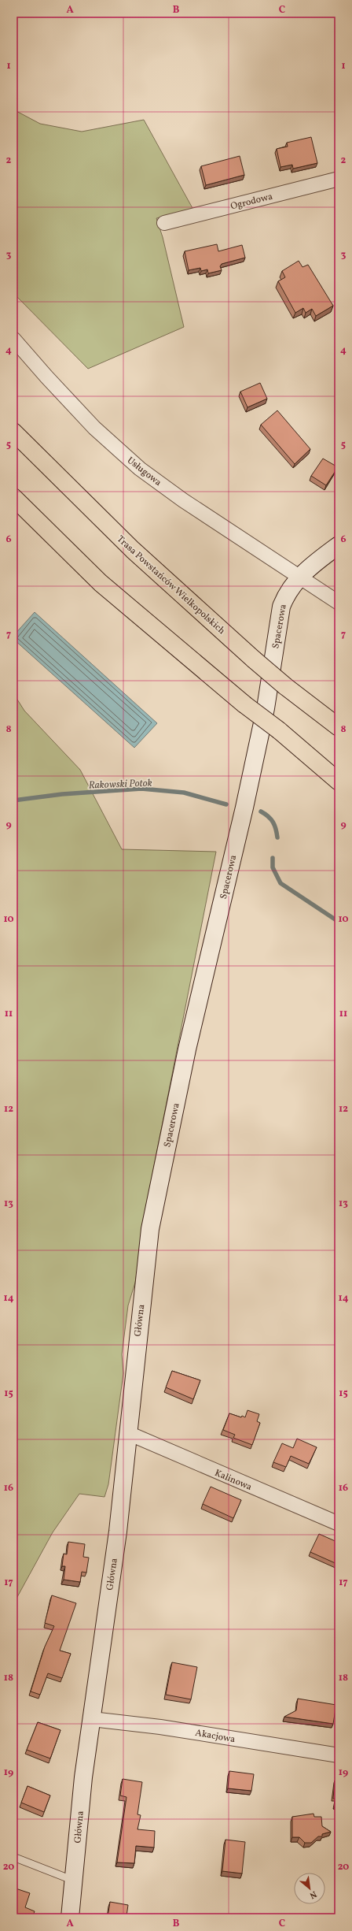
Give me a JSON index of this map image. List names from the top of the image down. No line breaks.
{"streets":{"highway":["Trasa Powstańców Wielkopolskich"],"street":["Ogrodowa","Usługowa","Spacerowa","Główna","Kalinowa","Akacjowa"]},"crossings":[["Usługowa","Spacerowa"],["Spacerowa","Główna"],["Główna","Kalinowa"],["Główna","Akacjowa"]],"water":["Rakowski Potok"],"north":"bottom right","grid":{"columns":["A","B","C"],"rows":["1","2","3","4","5","6","7","8","9","10","11","12","13","14","15","16","17","18","19","20"]}}
